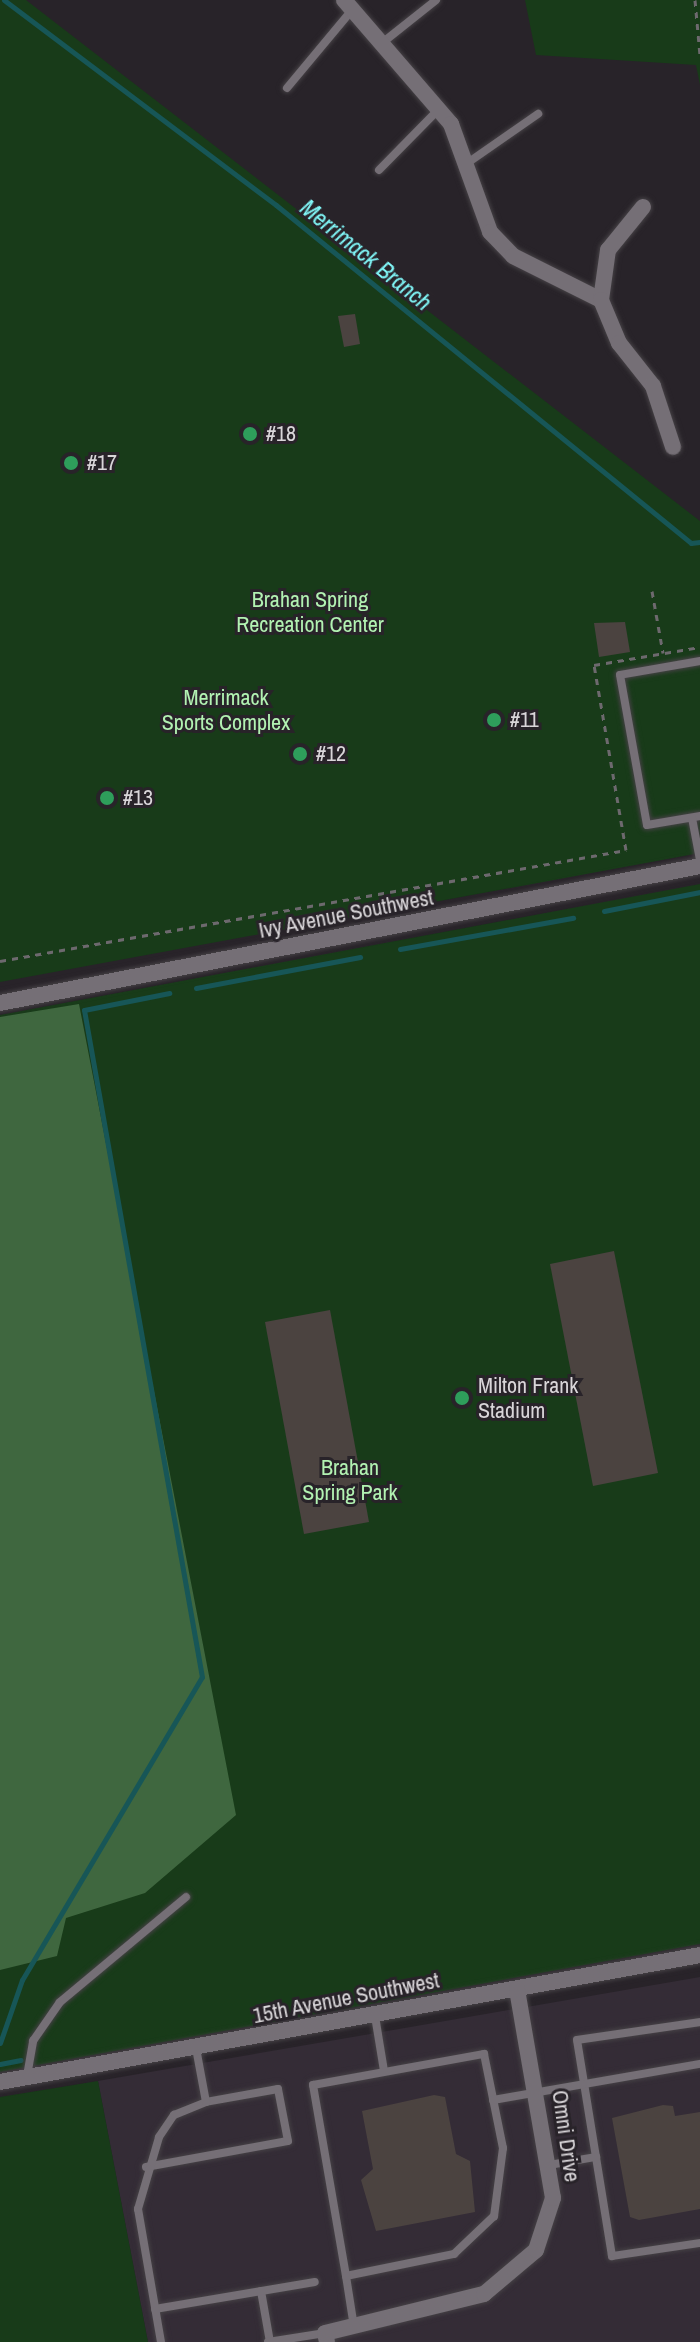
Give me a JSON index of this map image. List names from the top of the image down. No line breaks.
{"streets":{"street":["Ivy Avenue Southwest","15th Avenue Southwest","Omni Drive"]},"crossings":[["15th Avenue Southwest","Omni Drive"]],"water":["Merrimack Branch"],"parks":["Brahan Spring Recreation Center","Merrimack Sports Complex","Brahan Spring Park"],"places":["#18","#17","#11","#12","#13","Milton Frank Stadium"]}
